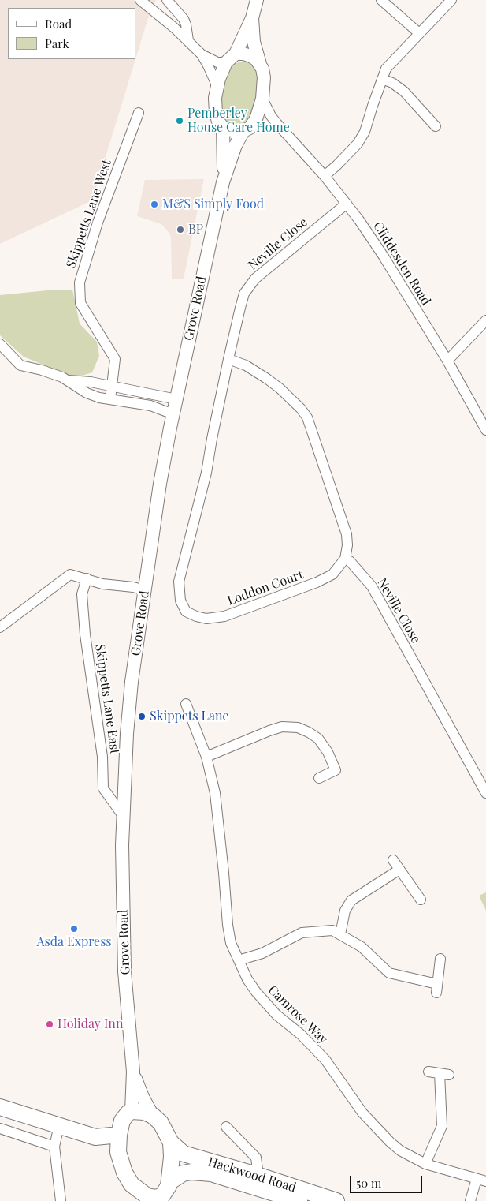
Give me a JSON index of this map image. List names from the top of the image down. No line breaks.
{"streets":{"main road":["Hackwood Road"],"street":["Skippetts Lane West","Neville Close","Cliddesden Road","Grove Road","Loddon Court","Skippetts Lane East","Camrose Way"]},"crossings":[["Neville Close","Cliddesden Road"],["Neville Close","Loddon Court"],["Cliddesden Road","Grove Road"],["Grove Road","Skippetts Lane East"],["Grove Road","Hackwood Road"]],"places":["Pemberley House Care Home","M&S Simply Food","BP","Skippets Lane","Asda Express","Holiday Inn"],"legend":["Road","Park"],"scale_bar":"50 m"}
